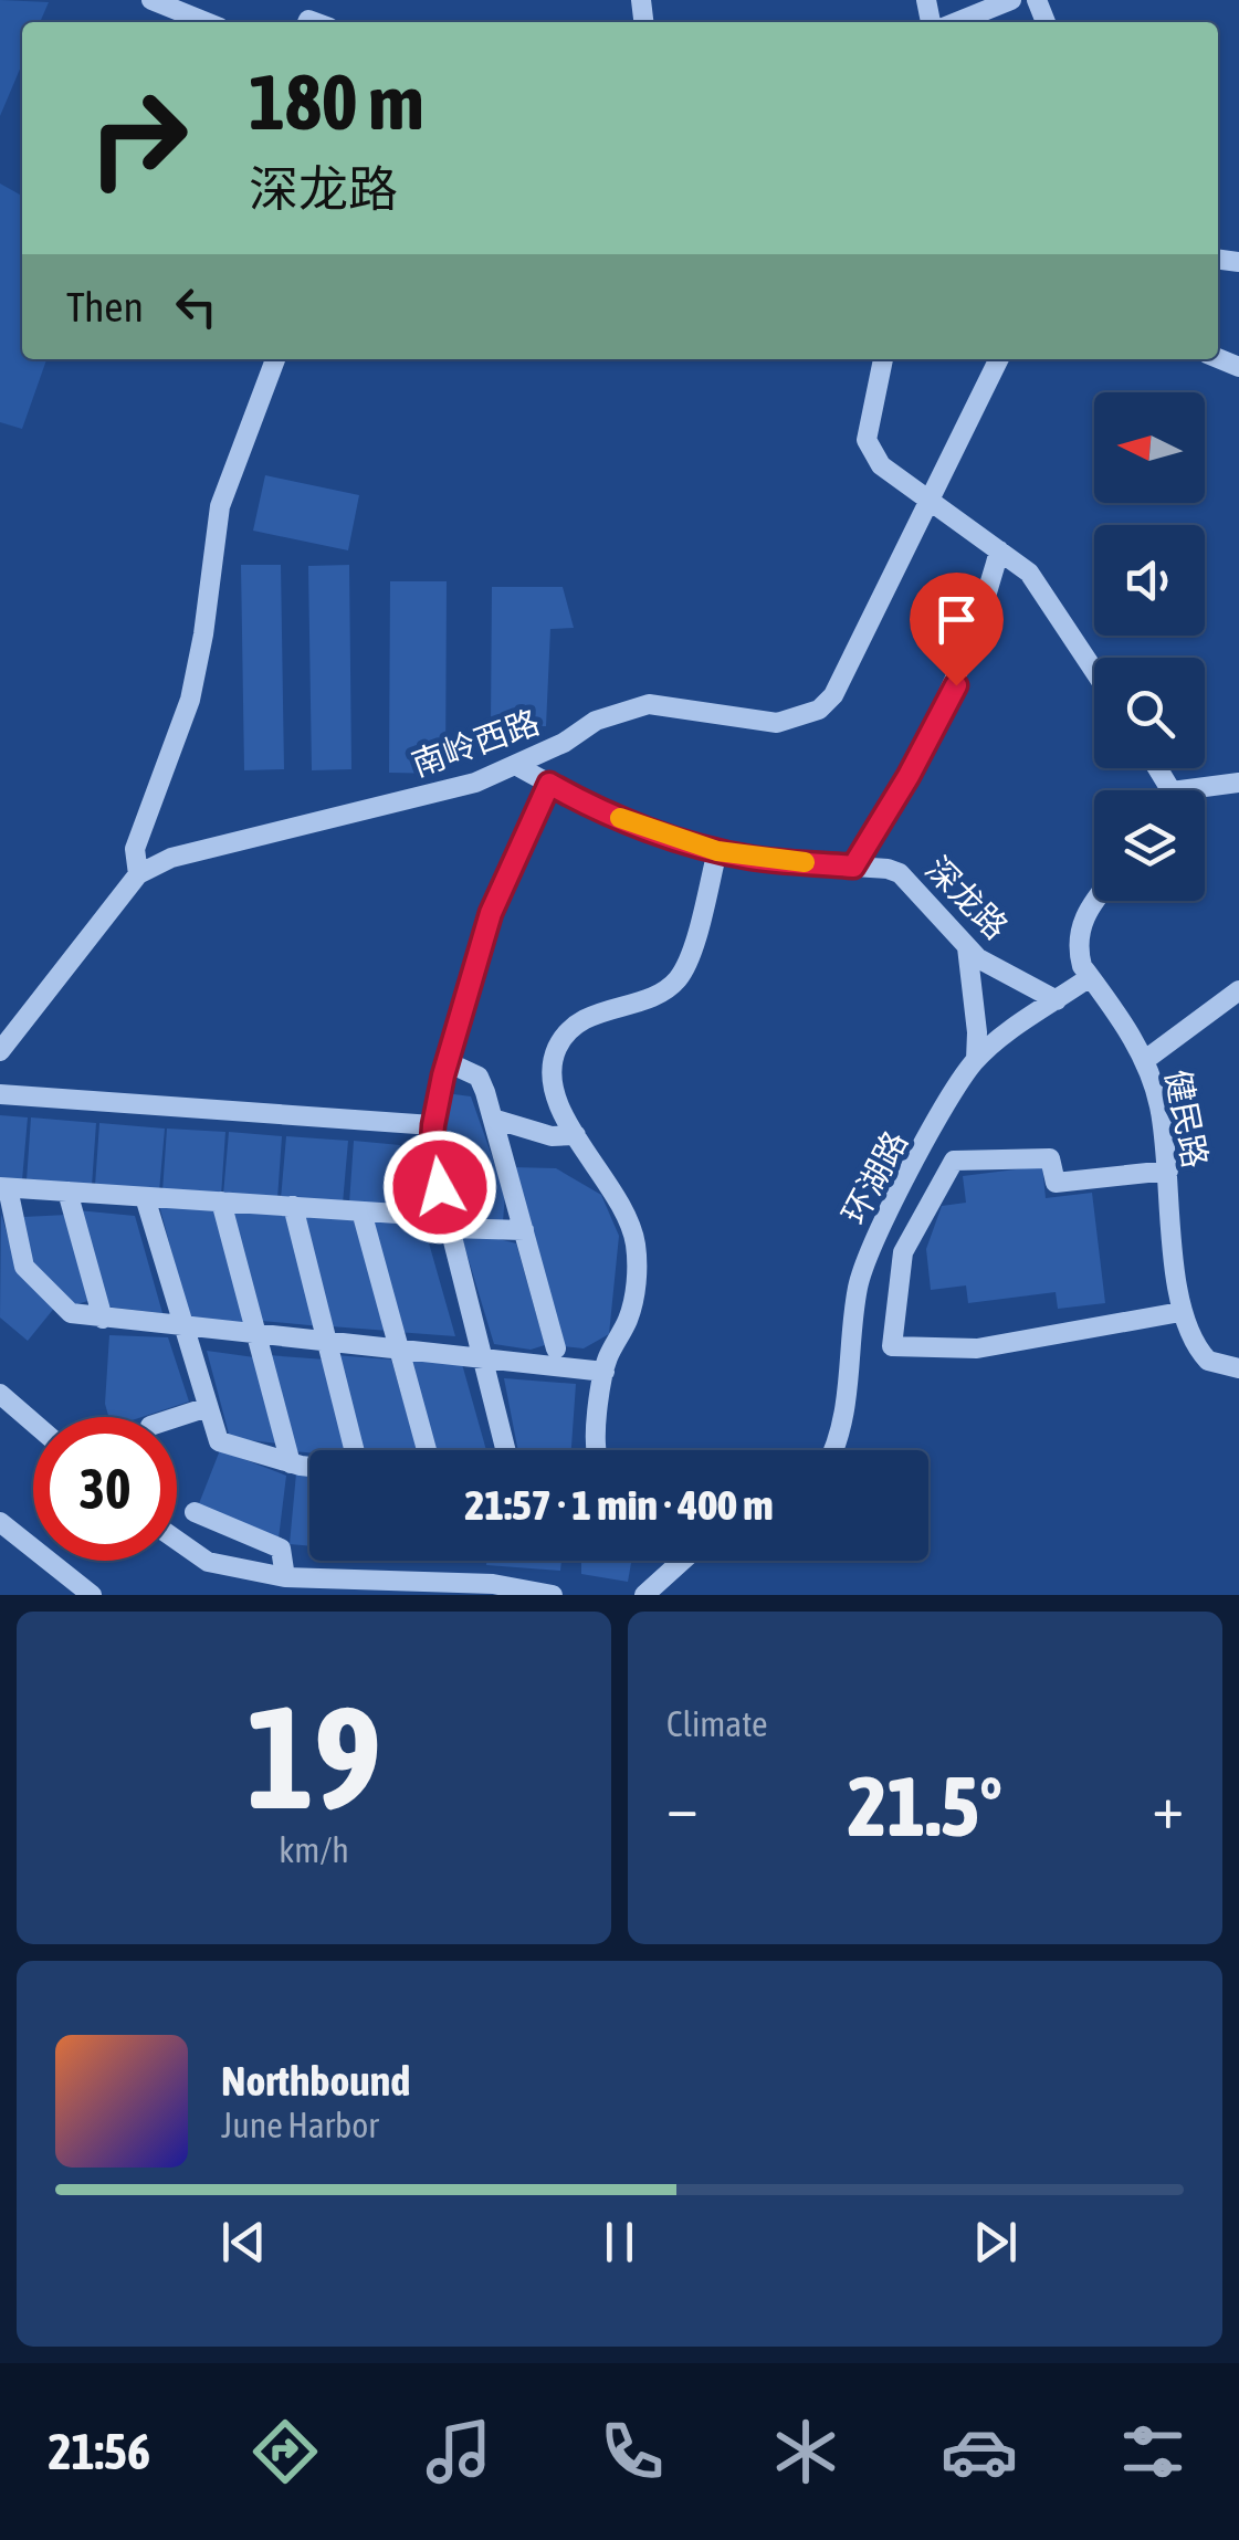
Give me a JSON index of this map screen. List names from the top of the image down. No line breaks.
{"streets":{"street":["南岭西路","深龙路","健民路","环湖路"]},"crossings":[["南岭西路","深龙路"],["深龙路","环湖路"],["健民路","环湖路"]],"north":"left","page":{"turn":["180 m","深龙路"],"then":"Then","limit":"30","trip":"21:57 · 1 min · 400 m","tile":[["19","km/h"],"Climate"],"heat":["−","21.5°","+"],"song":["Northbound","June Harbor"],"tabs":"21:56"}}
